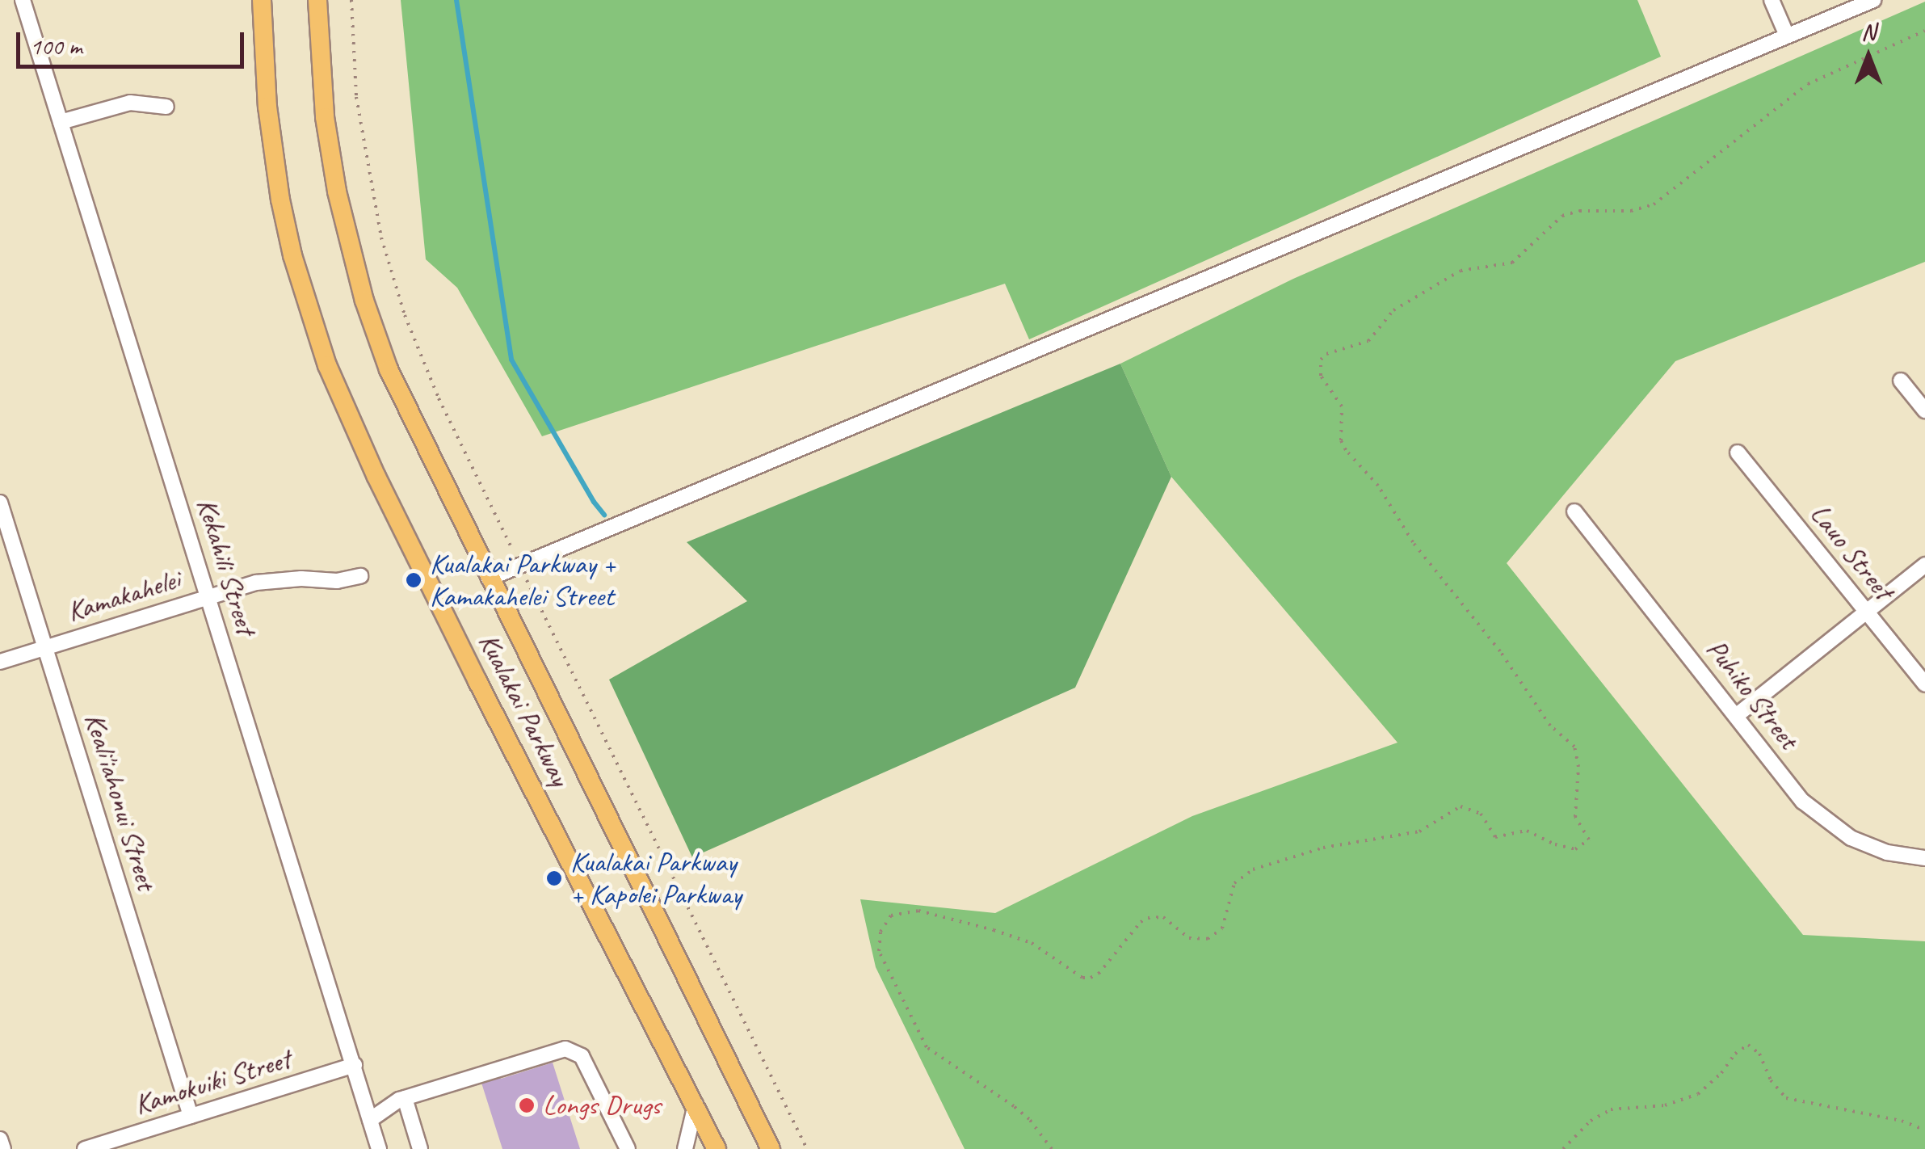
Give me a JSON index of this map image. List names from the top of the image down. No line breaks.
{"streets":{"main road":["Kualakai Parkway"],"street":["Lauo Street","Kekahili Street","Kamakahelei","Puhiko Street","Keali'iahonui Street","Kamokuiki Street"]},"crossings":[["Kekahili Street","Kamakahelei"],["Kekahili Street","Kamokuiki Street"],["Kamakahelei","Keali'iahonui Street"],["Keali'iahonui Street","Kamokuiki Street"]],"places":["Kualakai Parkway + Kamakahelei Street","Kualakai Parkway + Kapolei Parkway","Longs Drugs"],"scale_bar":"100 m","north":"top"}
